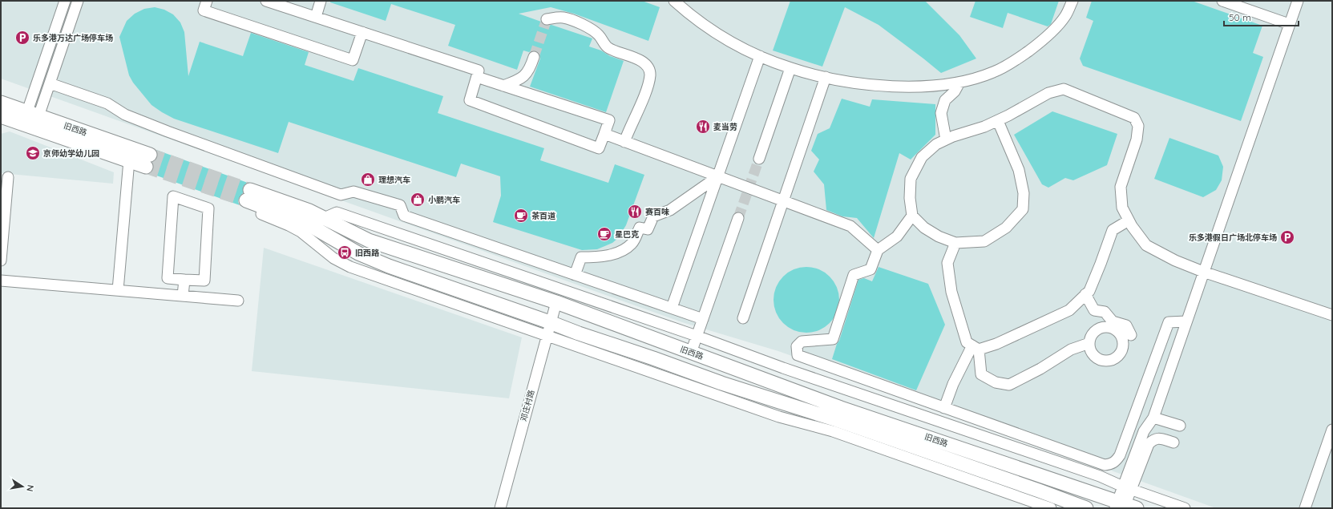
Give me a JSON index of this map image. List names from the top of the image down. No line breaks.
{"streets":{"main road":["旧西路"],"street":["邓庄村路"]},"crossings":[["旧西路","邓庄村路"]],"places":{"parking":["乐多港万达广场停车场","乐多港假日广场北停车场"],"restaurant":["麦当劳","赛百味"],"school or university":["京师幼学幼儿园"],"shop":["理想汽车","小鹏汽车"],"cafe":["茶百道","星巴克"],"bus stop":["旧西路"]},"scale_bar":"50 m","north":"right"}
